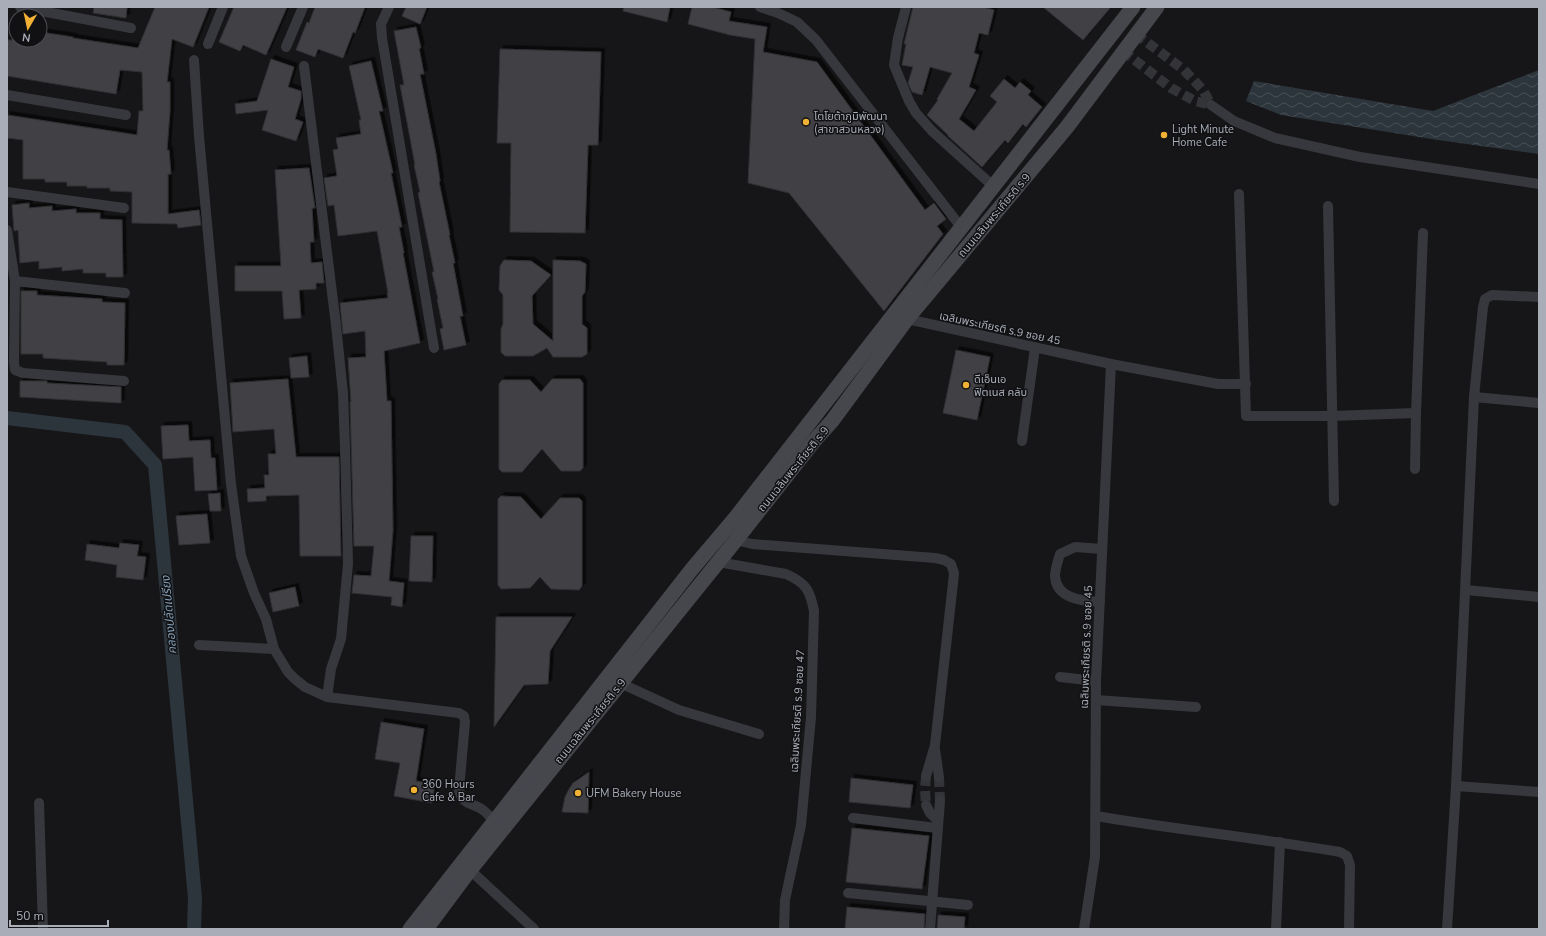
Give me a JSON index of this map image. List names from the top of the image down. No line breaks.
{"streets":{"main road":["ถนนเฉลิมพระเกียรติ ร.9"],"street":["เฉลิมพระเกียรติ ร.9 ซอย 45","เฉลิมพระเกียรติ ร.9 ซอย 47"]},"crossings":[["ถนนเฉลิมพระเกียรติ ร.9","เฉลิมพระเกียรติ ร.9 ซอย 45"],["ถนนเฉลิมพระเกียรติ ร.9","เฉลิมพระเกียรติ ร.9 ซอย 47"]],"water":["คลองปลัดเปรียง"],"places":["โตโยต้าภูมิพัฒนา (สาขาสวนหลวง)","Light Minute Home Cafe","ดีเอ็นเอ ฟิตเนส คลับ","360 Hours Cafe & Bar","UFM Bakery House"],"scale_bar":"50 m","north":"bottom"}
